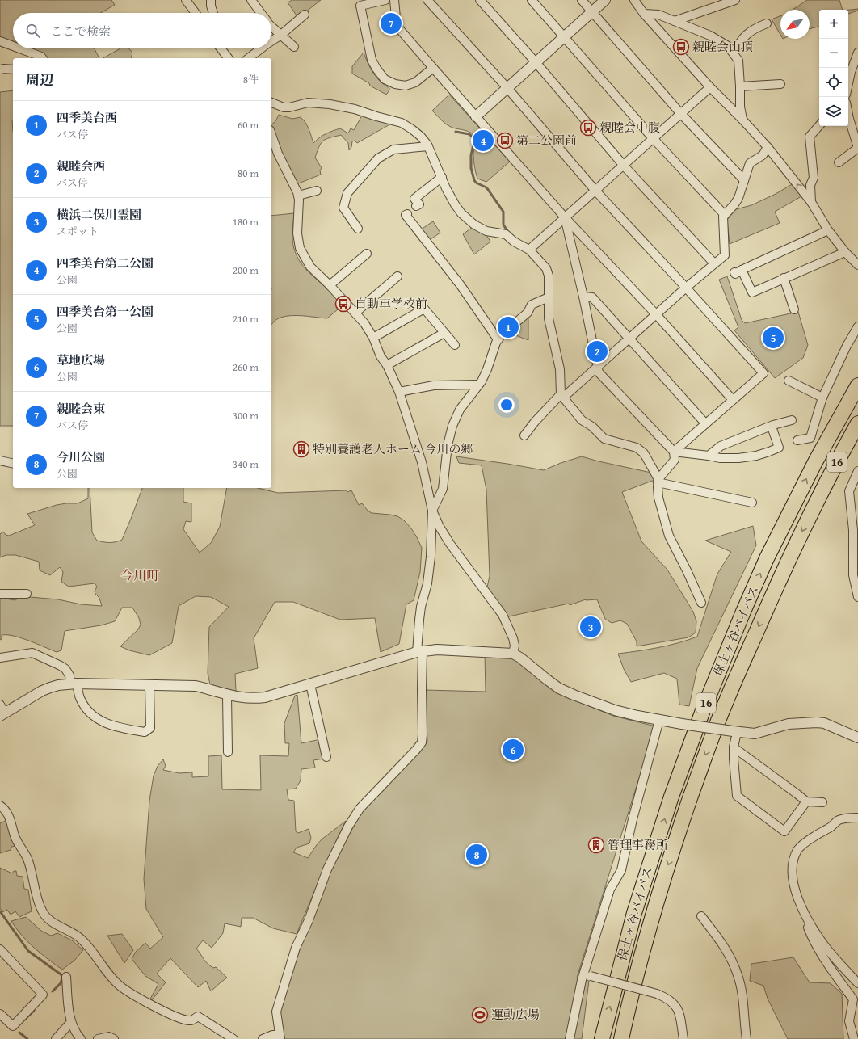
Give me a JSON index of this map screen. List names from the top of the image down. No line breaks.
{"streets":{"highway":["16","保土ヶ谷バイパス"]},"districts":["今川町"],"places":{"bus stop":["親睦会山頂","親睦会中腹","第二公園前","自動車学校前"],"building":["特別養護老人ホーム 今川の郷","管理事務所"],"sports":["運動広場"]},"north":"bottom left","page":{"map_buttons":["+","−"],"pins":["7","4","1","5","2","3","6","8"],"search":"ここで検索","heading":["周辺","8件"],"list":[{"mark":"1","name":"四季美台西","note":"バス停","value":"60 m"},{"mark":"2","name":"親睦会西","note":"バス停","value":"80 m"},{"mark":"3","name":"横浜二俣川霊園","note":"スポット","value":"180 m"},{"mark":"4","name":"四季美台第二公園","note":"公園","value":"200 m"},{"mark":"5","name":"四季美台第一公園","note":"公園","value":"210 m"},{"mark":"6","name":"草地広場","note":"公園","value":"260 m"},{"mark":"7","name":"親睦会東","note":"バス停","value":"300 m"},{"mark":"8","name":"今川公園","note":"公園","value":"340 m"}]}}
